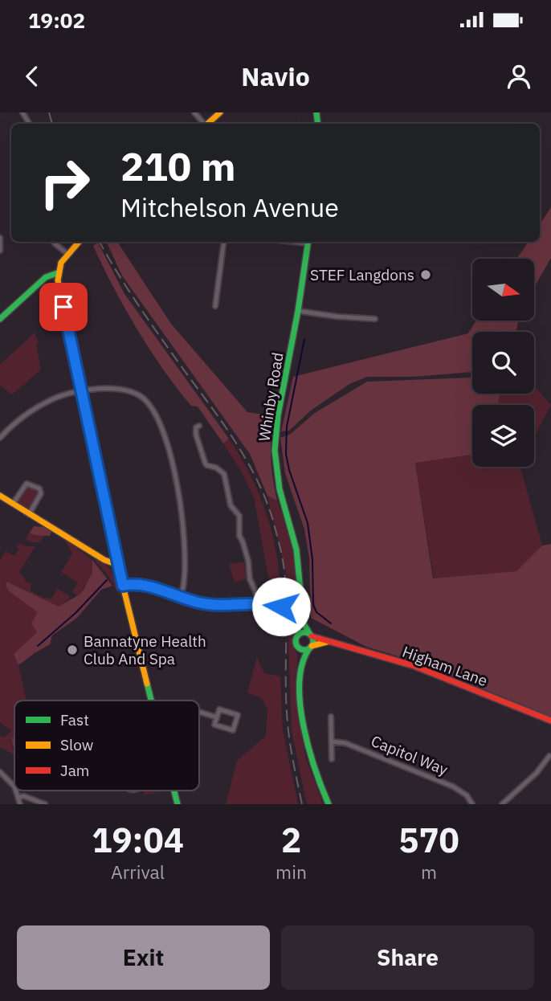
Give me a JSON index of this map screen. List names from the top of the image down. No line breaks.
{"streets":{"main road":["Whinby Road","Higham Lane"],"street":["Capitol Way"]},"crossings":[["Whinby Road","Higham Lane"]],"places":["STEF Langdons","Bannatyne Health Club And Spa"],"legend":["Fast","Slow","Jam"],"north":"right","page":{"status":"19:02","header":"Navio","turn":["210 m","Mitchelson Avenue"],"eta":["19:04","Arrival","2","min","570","m"],"buttons":["Exit","Share"]}}
